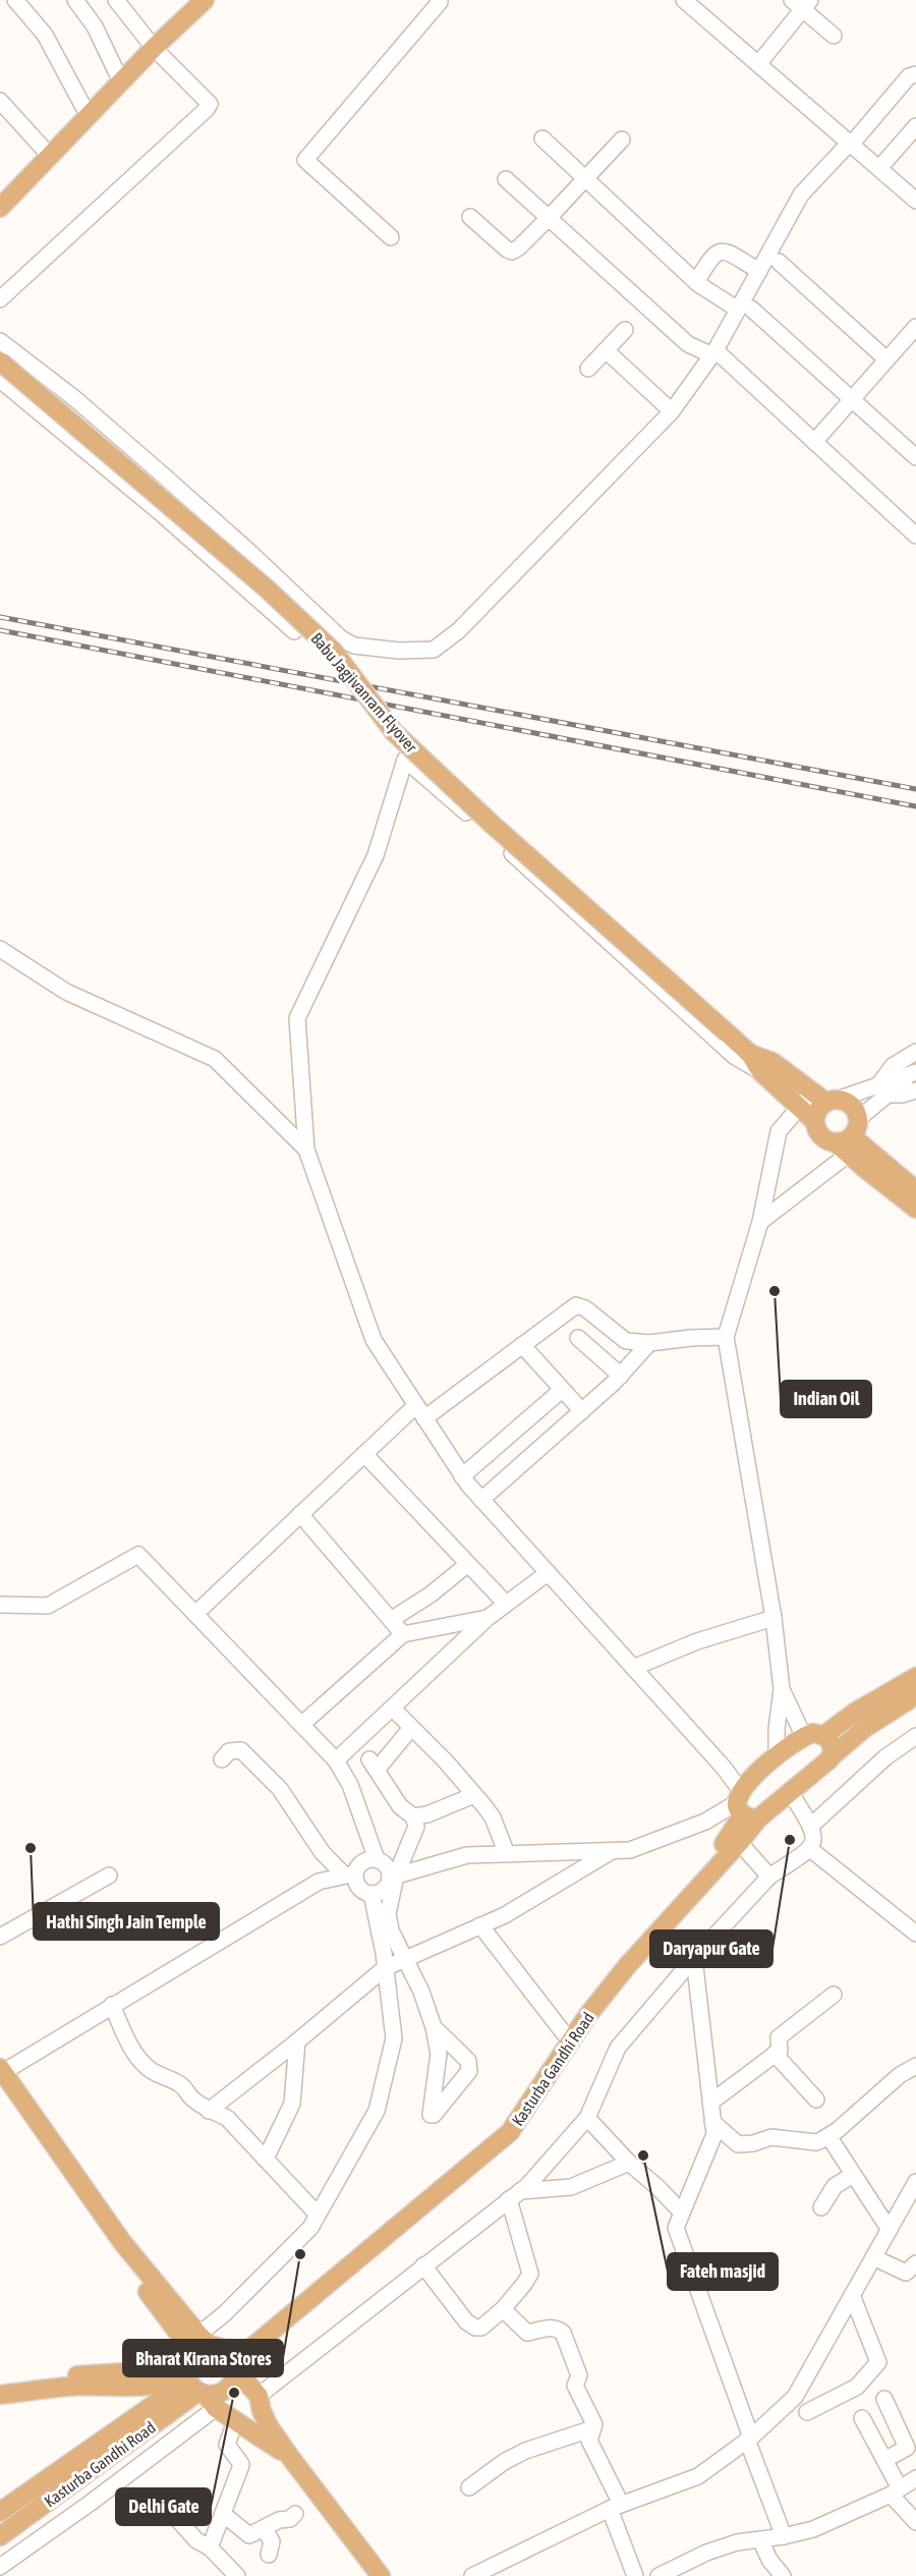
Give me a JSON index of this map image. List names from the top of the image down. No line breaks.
{"streets":{"main road":["Babu Jagjivanram Flyover","Kasturba Gandhi Road"]},"places":["Indian Oil","Daryapur Gate","Hathi Singh Jain Temple","Fateh masjid","Bharat Kirana Stores","Delhi Gate"]}
